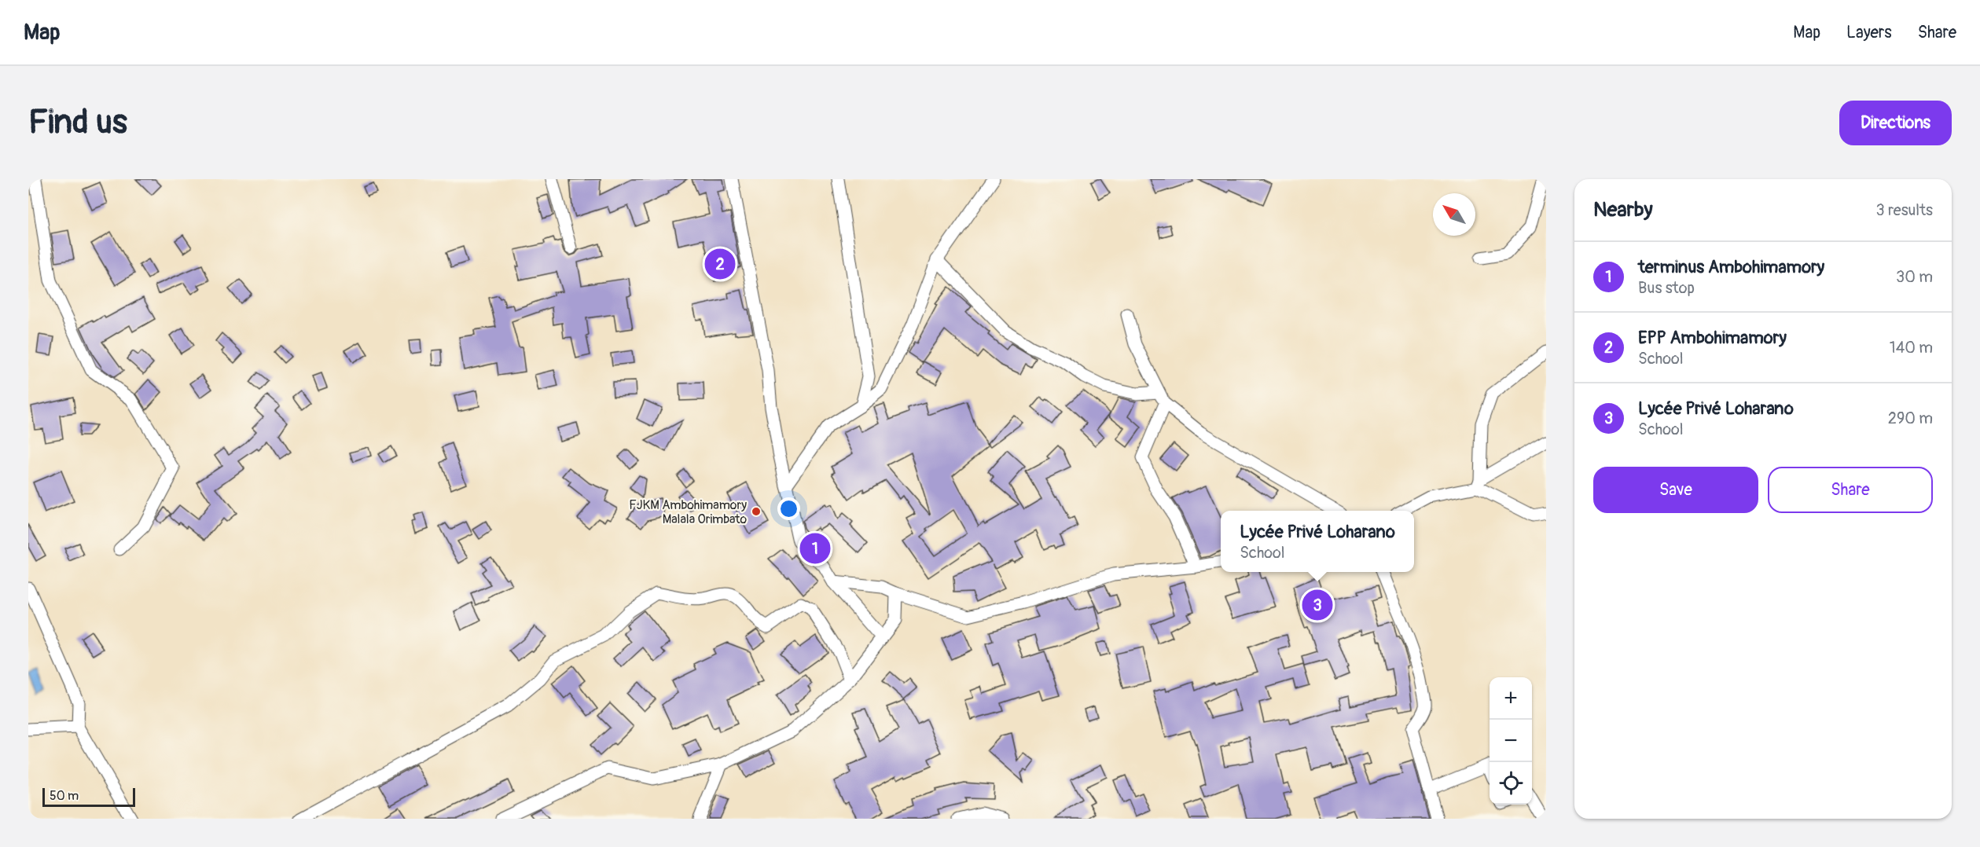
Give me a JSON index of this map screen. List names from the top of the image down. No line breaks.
{"places":["FJKM Ambohimamory Malala Orimbato"],"scale_bar":"50 m","north":"top left","page":{"header":"Map","nav":["Map","Layers","Share"],"buttons":["Directions",["Save","Share"]],"title":"Find us","heading":["Nearby","3 results"],"list":[{"mark":"1","name":"terminus Ambohimamory","note":"Bus stop","value":"30 m"},{"mark":"2","name":"EPP Ambohimamory","note":"School","value":"140 m"},{"mark":"3","name":"Lycée Privé Loharano","note":"School","value":"290 m"}],"pins":["2","1","3"],"popup":["Lycée Privé Loharano","School"],"map_buttons":["+","−"],"scale":"50 m"}}
